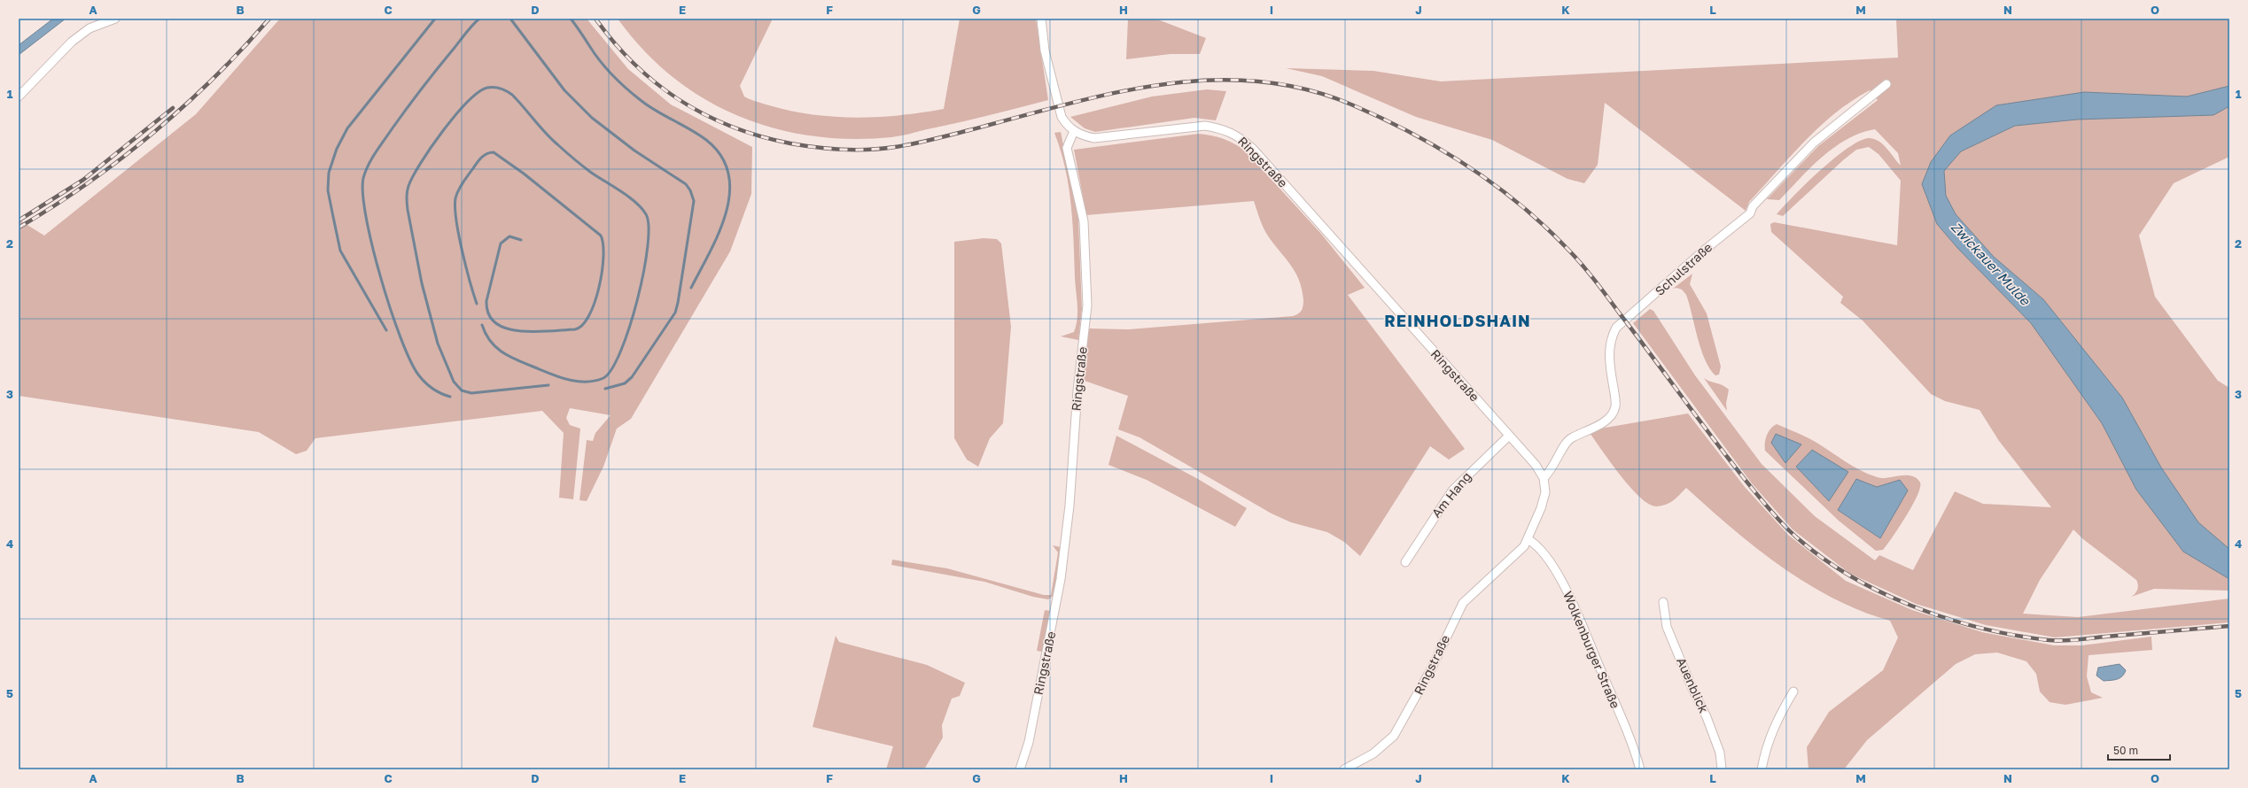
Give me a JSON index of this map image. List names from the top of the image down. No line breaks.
{"streets":{"street":["Ringstraße","Schulstraße","Am Hang","Wolkenburger Straße","Auenblick"]},"crossings":[["Ringstraße","Schulstraße"],["Ringstraße","Am Hang"],["Ringstraße","Wolkenburger Straße"]],"districts":["REINHOLDSHAIN"],"water":["Zwickauer Mulde"],"scale_bar":"50 m","grid":{"columns":["A","B","C","D","E","F","G","H","I","J","K","L","M","N","O"],"rows":["1","2","3","4","5"]}}
